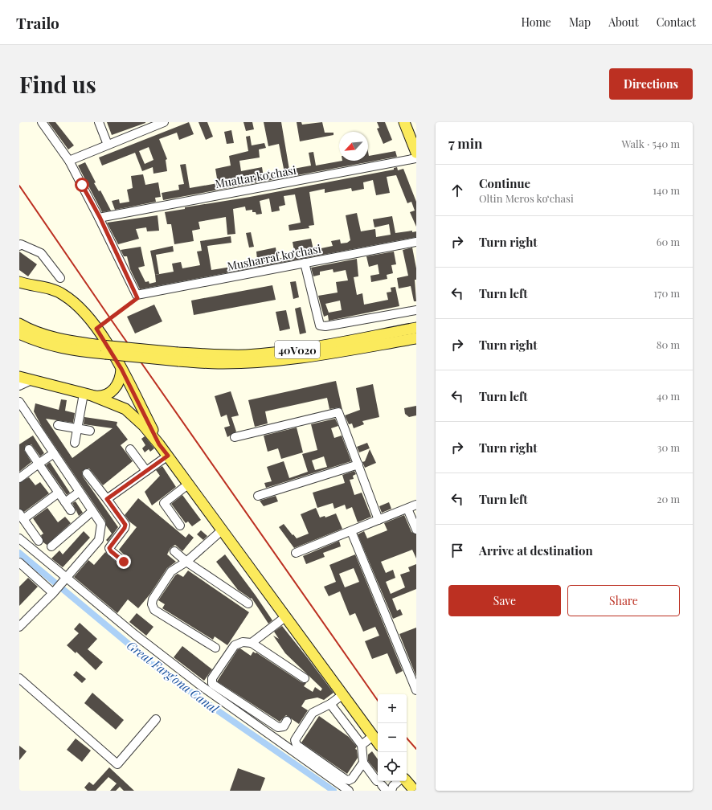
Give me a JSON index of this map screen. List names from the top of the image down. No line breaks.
{"streets":{"main road":["40V020"],"street":["Muattar koʻchasi","Musharraf koʻchasi"]},"water":["Great Farg'ona Canal"],"north":"bottom left","page":{"header":"Trailo","nav":["Home","Map","About","Contact"],"buttons":["Directions",["Save","Share"]],"title":"Find us","heading":["7 min","Walk · 540 m"],"list":[["Continue","Oltin Meros koʻchasi","140 m"],["Turn right","60 m"],["Turn left","170 m"],["Turn right","80 m"],["Turn left","40 m"],["Turn right","30 m"],["Turn left","20 m"],"Arrive at destination"],"map_buttons":["+","−"]}}
